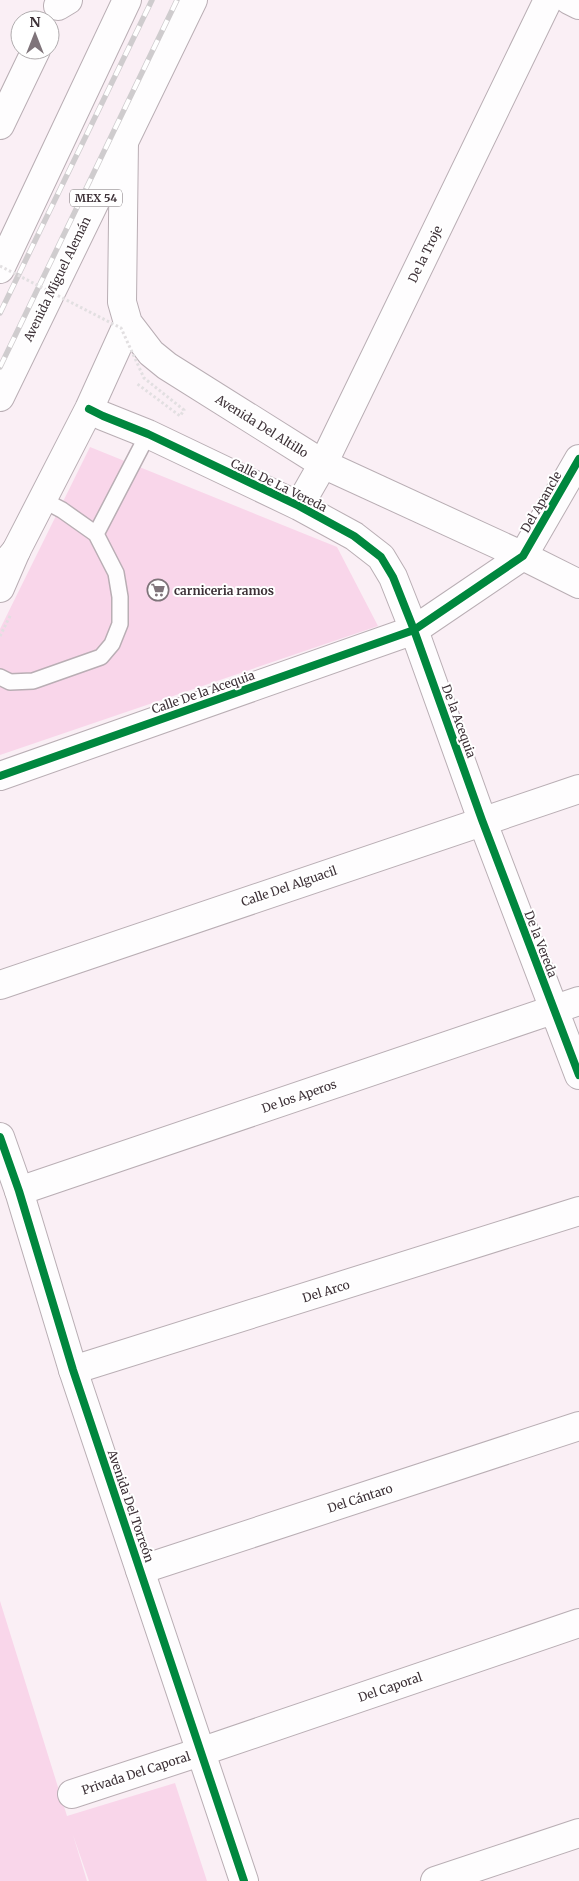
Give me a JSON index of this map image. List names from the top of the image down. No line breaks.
{"streets":{"main road":["MEX 54","De la Troje","Avenida Miguel Alemán","Avenida Del Altillo","Calle De La Vereda","Del Apancle","Calle De la Acequia","De la Acequia","Calle Del Alguacil","De la Vereda","De los Aperos","Del Arco","Del Cántaro","Avenida Del Torreón","Del Caporal","Privada Del Caporal"]},"crossings":[["De la Troje","Avenida Del Altillo"],["De la Troje","Calle De La Vereda"],["Avenida Miguel Alemán","Avenida Del Altillo"],["Avenida Del Altillo","Del Apancle"],["Avenida Del Altillo","Calle De la Acequia"],["Calle De La Vereda","Calle De la Acequia"],["Calle De La Vereda","De la Acequia"],["Del Apancle","Calle De la Acequia"],["Calle De la Acequia","De la Acequia"],["De la Acequia","Calle Del Alguacil"],["De la Acequia","De la Vereda"],["Calle Del Alguacil","De la Vereda"],["De la Vereda","De los Aperos"],["De los Aperos","Avenida Del Torreón"],["Del Arco","Avenida Del Torreón"],["Del Cántaro","Avenida Del Torreón"],["Avenida Del Torreón","Del Caporal"],["Avenida Del Torreón","Privada Del Caporal"],["Del Caporal","Privada Del Caporal"]],"places":{"supermarket":["carniceria ramos"]},"north":"top"}
